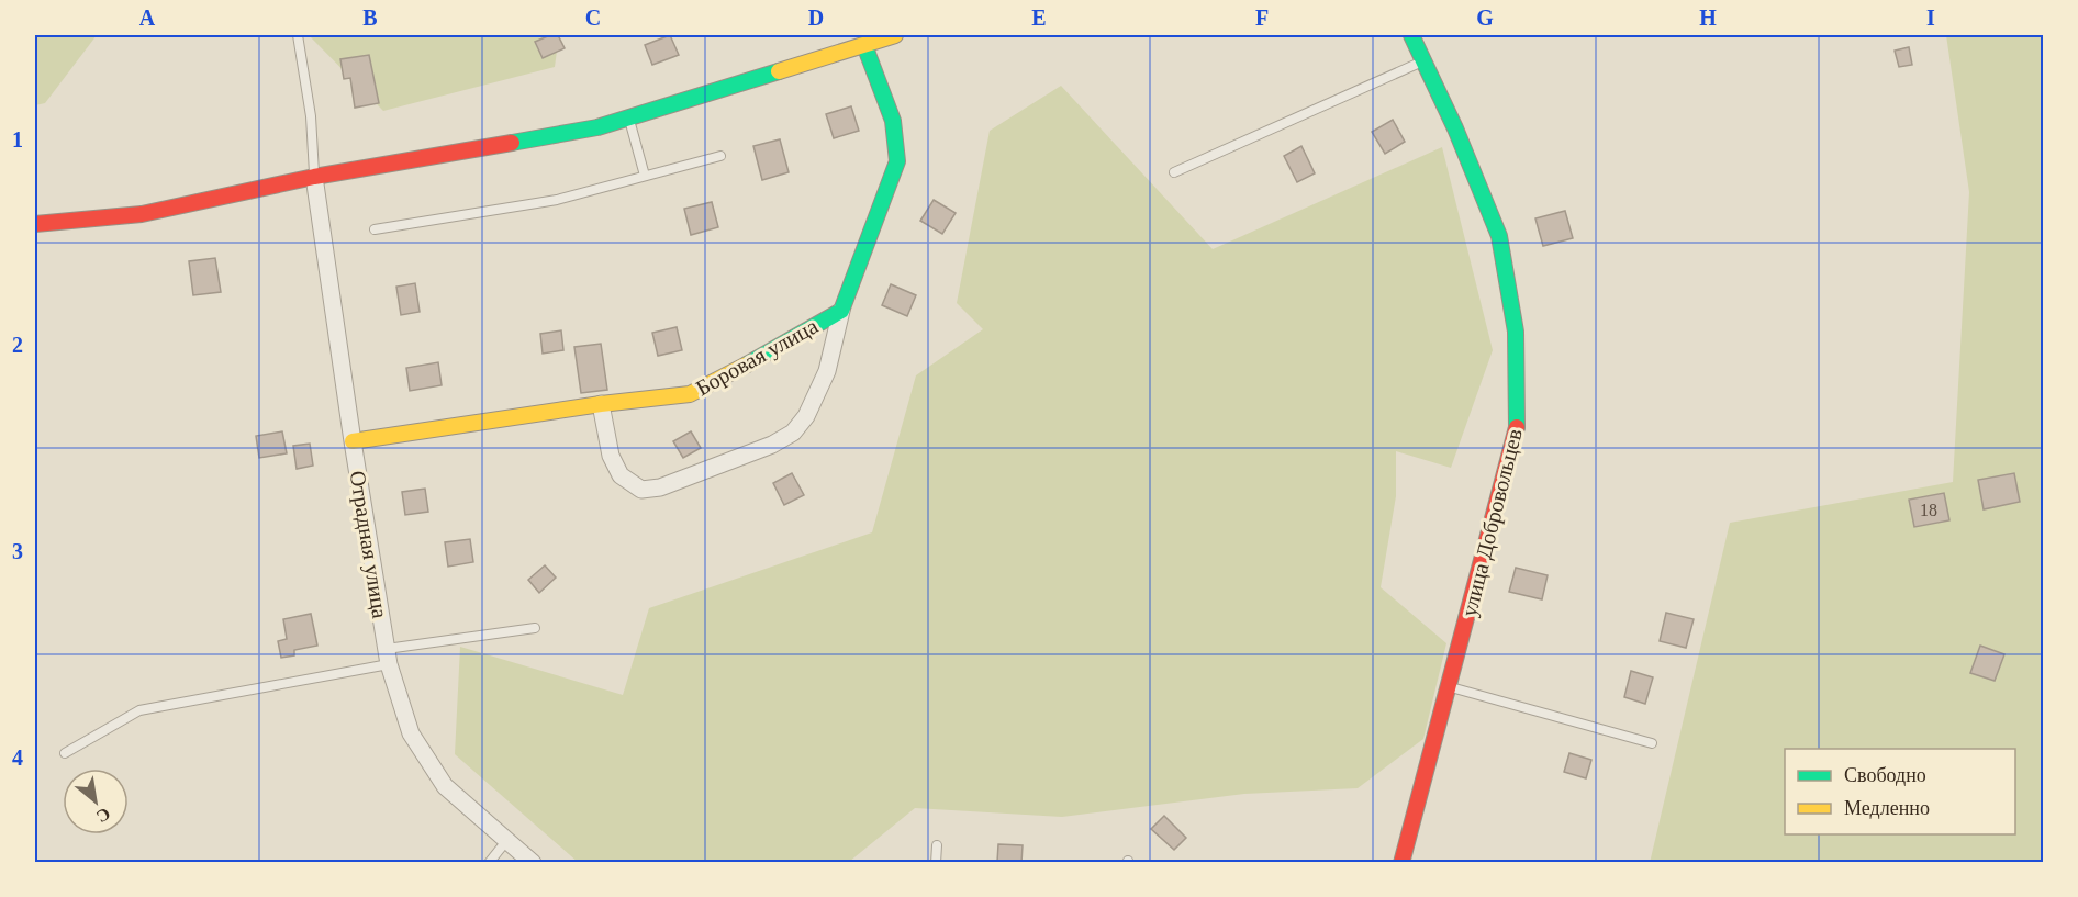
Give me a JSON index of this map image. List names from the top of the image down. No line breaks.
{"streets":{"street":["Боровая улица","улица Добровольцев","Отрадная улица"]},"crossings":[["Боровая улица","Отрадная улица"]],"house_numbers":["18"],"legend":["Свободно","Медленно"],"north":"bottom right","grid":{"columns":["A","B","C","D","E","F","G","H","I"],"rows":["1","2","3","4"]}}
